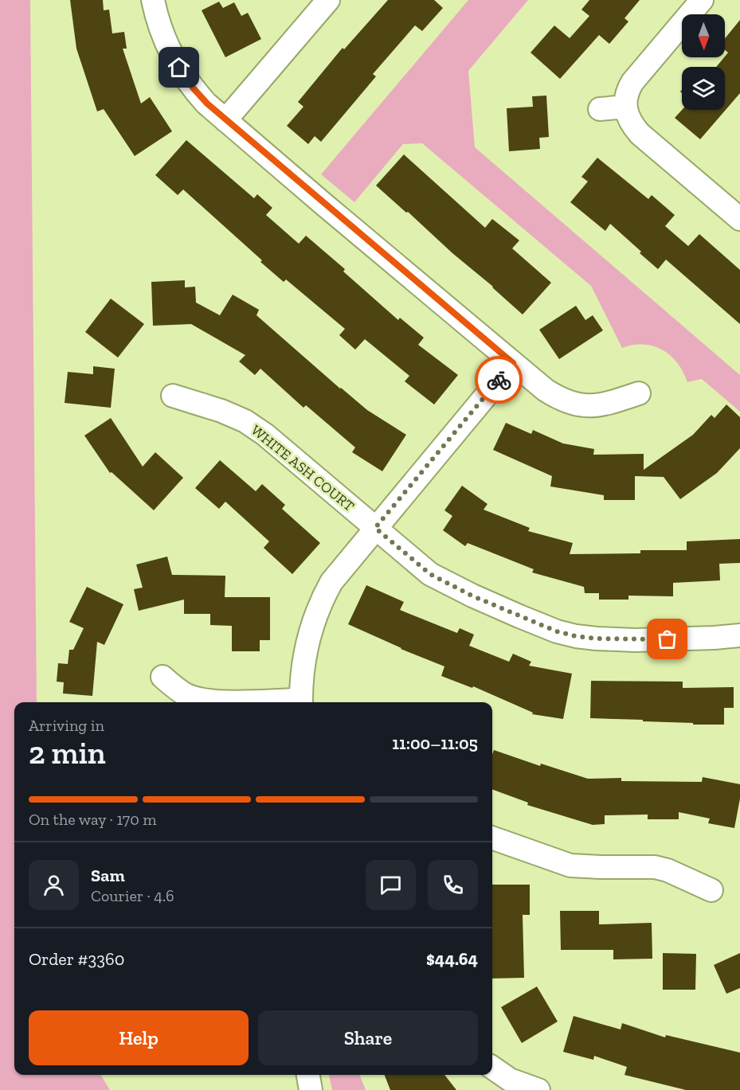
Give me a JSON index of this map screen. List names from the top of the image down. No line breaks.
{"streets":{"street":["WHITE ASH COURT"]},"north":"bottom","page":{"heading":["2 min","Arriving in","11:00–11:05"],"panel":["Sam","Courier · 4.6","Order #3360","$44.64"],"bar":"On the way · 170 m","buttons":["Help","Share"]}}
